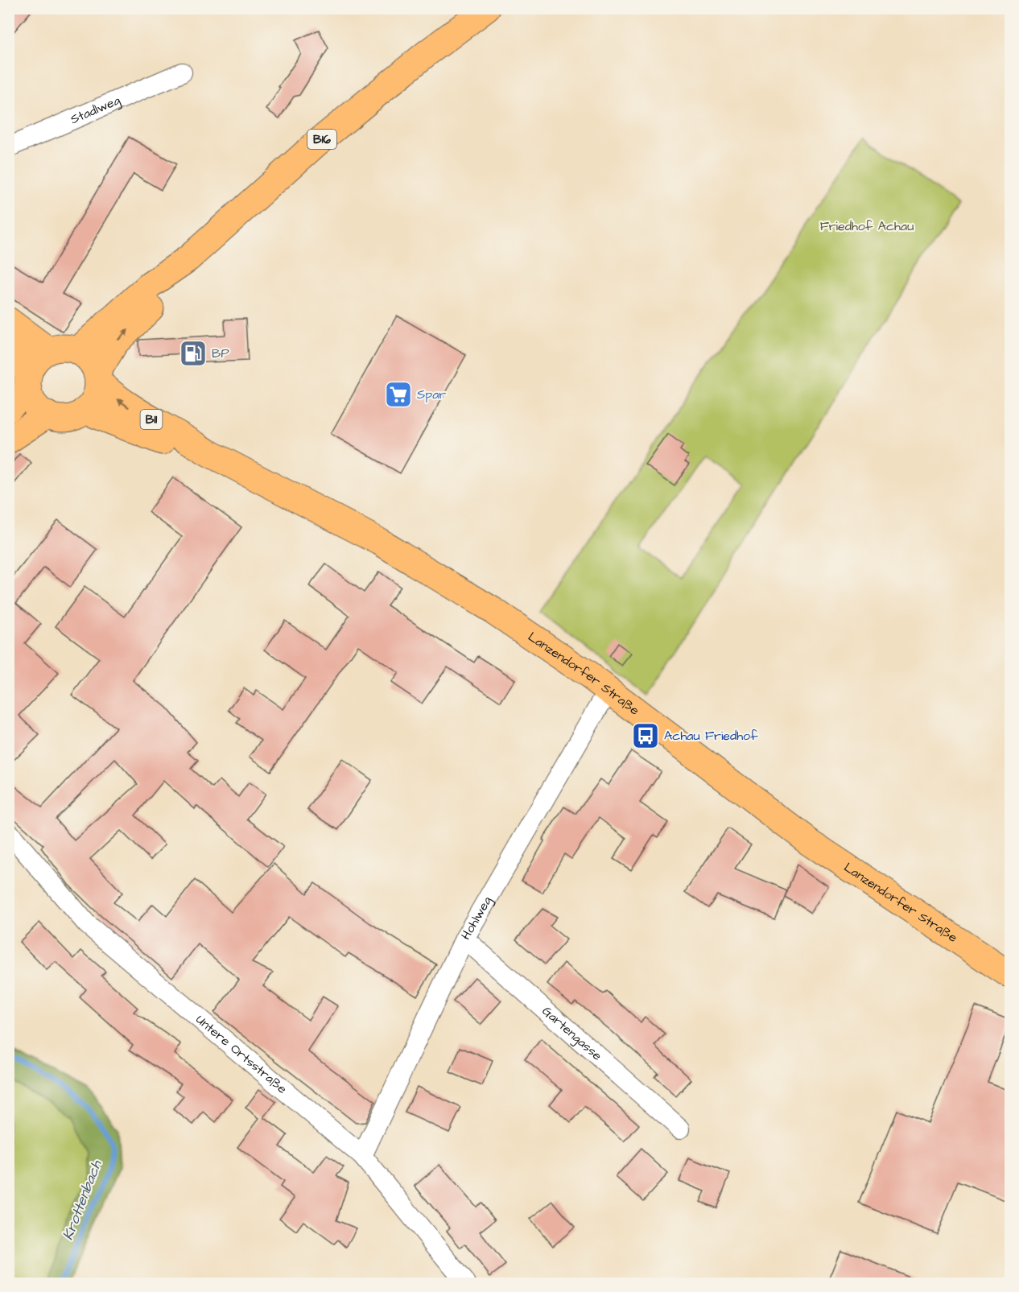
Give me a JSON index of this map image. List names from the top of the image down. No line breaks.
{"streets":{"main road":["B16","B11","Lanzendorfer Straße"],"street":["Stadlweg","Hohlweg","Gartengasse","Untere Ortsstraße"]},"crossings":[["B16","B11"],["B11","Lanzendorfer Straße"],["Lanzendorfer Straße","Hohlweg"],["Hohlweg","Gartengasse"],["Hohlweg","Untere Ortsstraße"]],"water":["Krottenbach"],"parks":["Friedhof Achau"],"places":{"fuel station":["BP"],"supermarket":["Spar"],"bus stop":["Achau Friedhof"]}}
